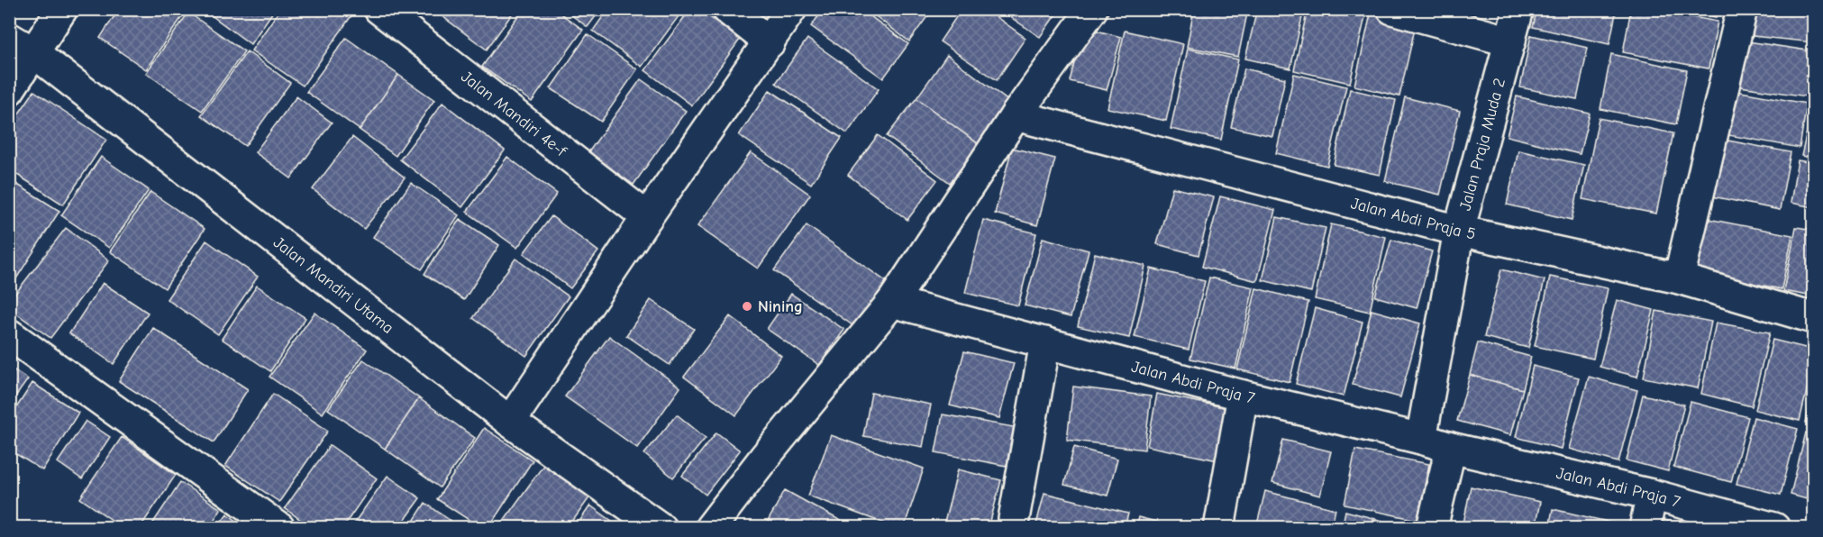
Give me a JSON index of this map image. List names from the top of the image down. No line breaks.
{"streets":{"street":["Jalan Mandiri 4e-f","Jalan Praja Muda 2","Jalan Abdi Praja 5","Jalan Mandiri Utama","Jalan Abdi Praja 7"]},"crossings":[["Jalan Praja Muda 2","Jalan Abdi Praja 5"],["Jalan Praja Muda 2","Jalan Abdi Praja 7"]],"places":["Nining"]}
